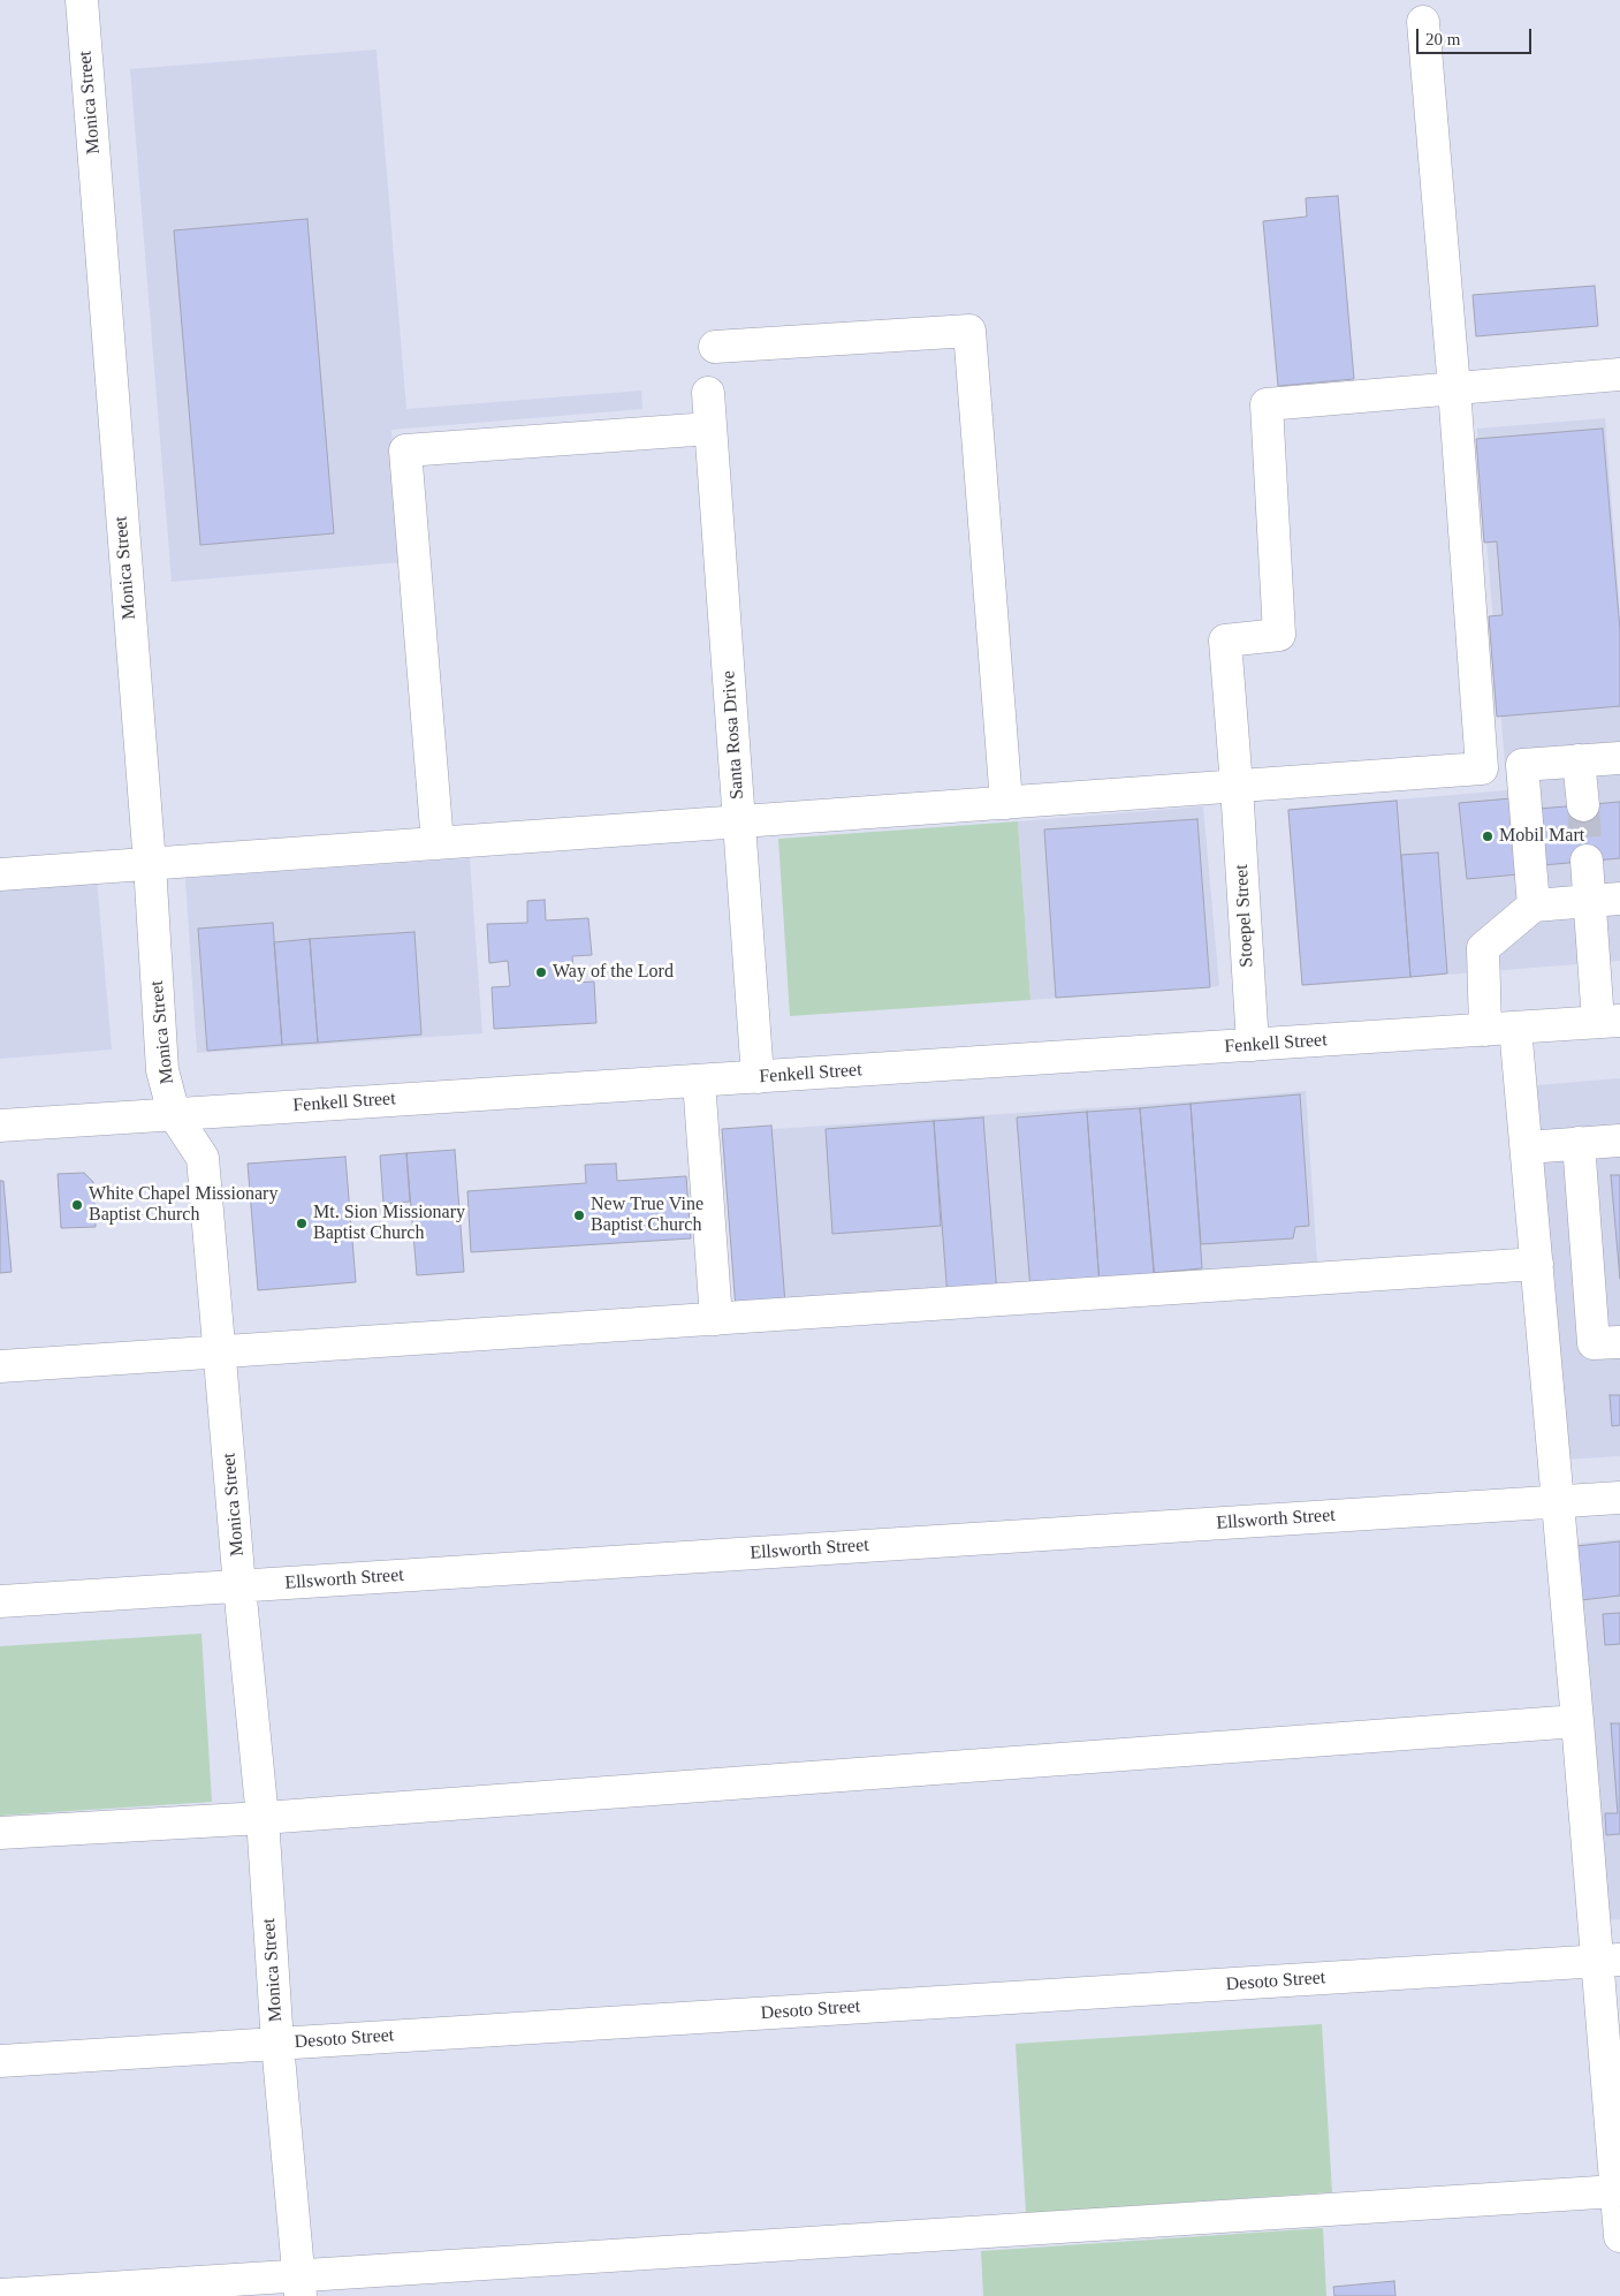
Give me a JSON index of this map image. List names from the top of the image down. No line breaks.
{"streets":{"street":["Monica Street","Santa Rosa Drive","Stoepel Street","Fenkell Street","Ellsworth Street","Desoto Street"]},"crossings":[["Monica Street","Fenkell Street"],["Monica Street","Ellsworth Street"],["Monica Street","Desoto Street"],["Santa Rosa Drive","Fenkell Street"],["Stoepel Street","Fenkell Street"]],"places":["Mobil Mart","Way of the Lord","White Chapel Missionary Baptist Church","New True Vine Baptist Church","Mt. Sion Missionary Baptist Church"],"scale_bar":"20 m"}
